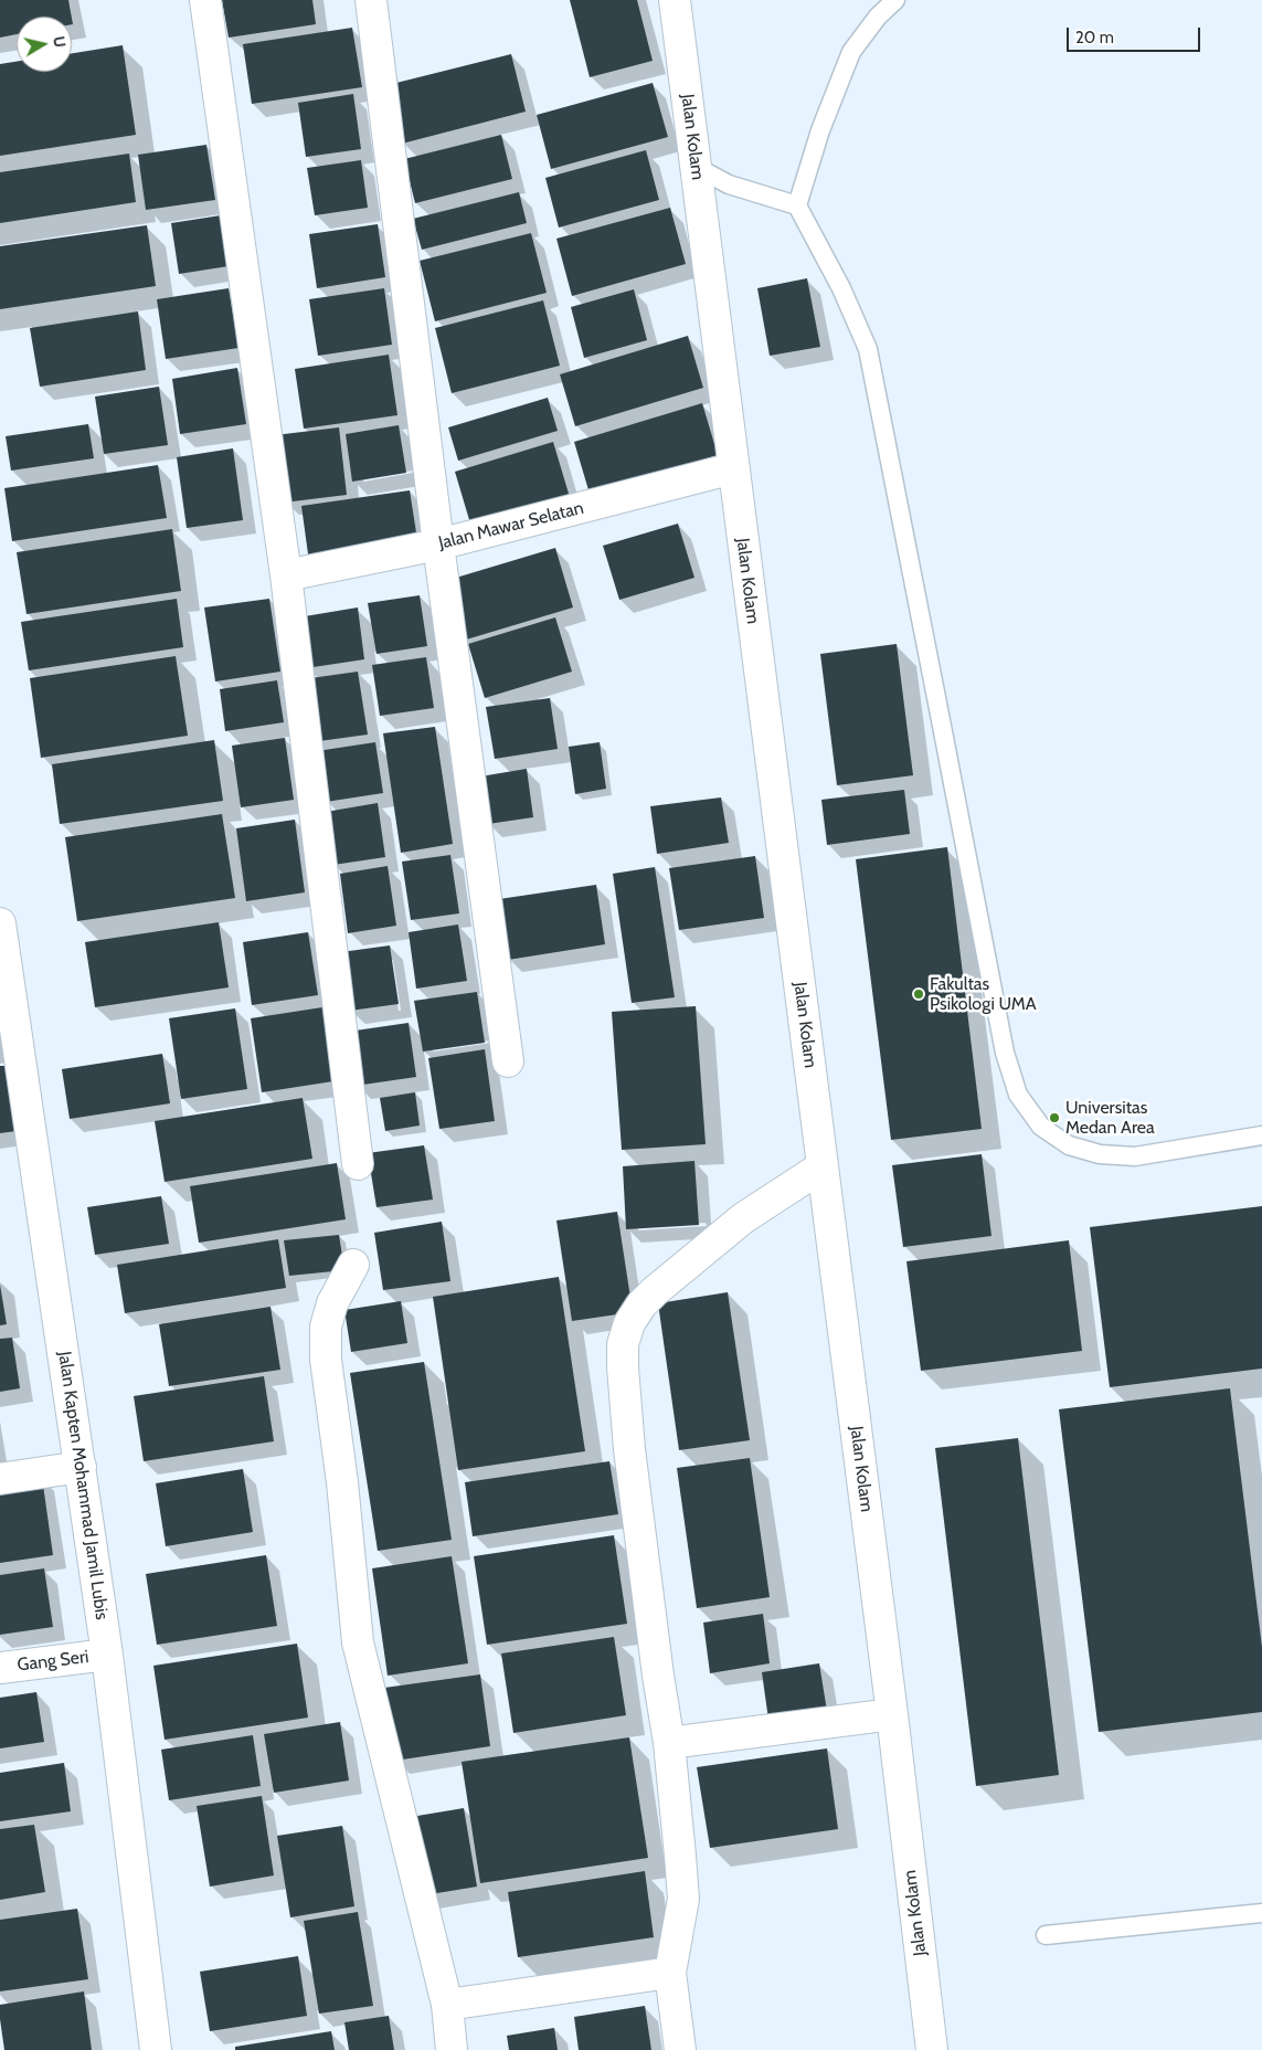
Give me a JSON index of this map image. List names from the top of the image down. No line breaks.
{"streets":{"street":["Jalan Kolam","Jalan Mawar Selatan","Jalan Kapten Mohammad Jamil Lubis","Gang Seri"]},"crossings":[["Jalan Kolam","Jalan Mawar Selatan"],["Jalan Kapten Mohammad Jamil Lubis","Gang Seri"]],"places":["Fakultas Psikologi UMA","Universitas Medan Area"],"scale_bar":"20 m","north":"right"}
